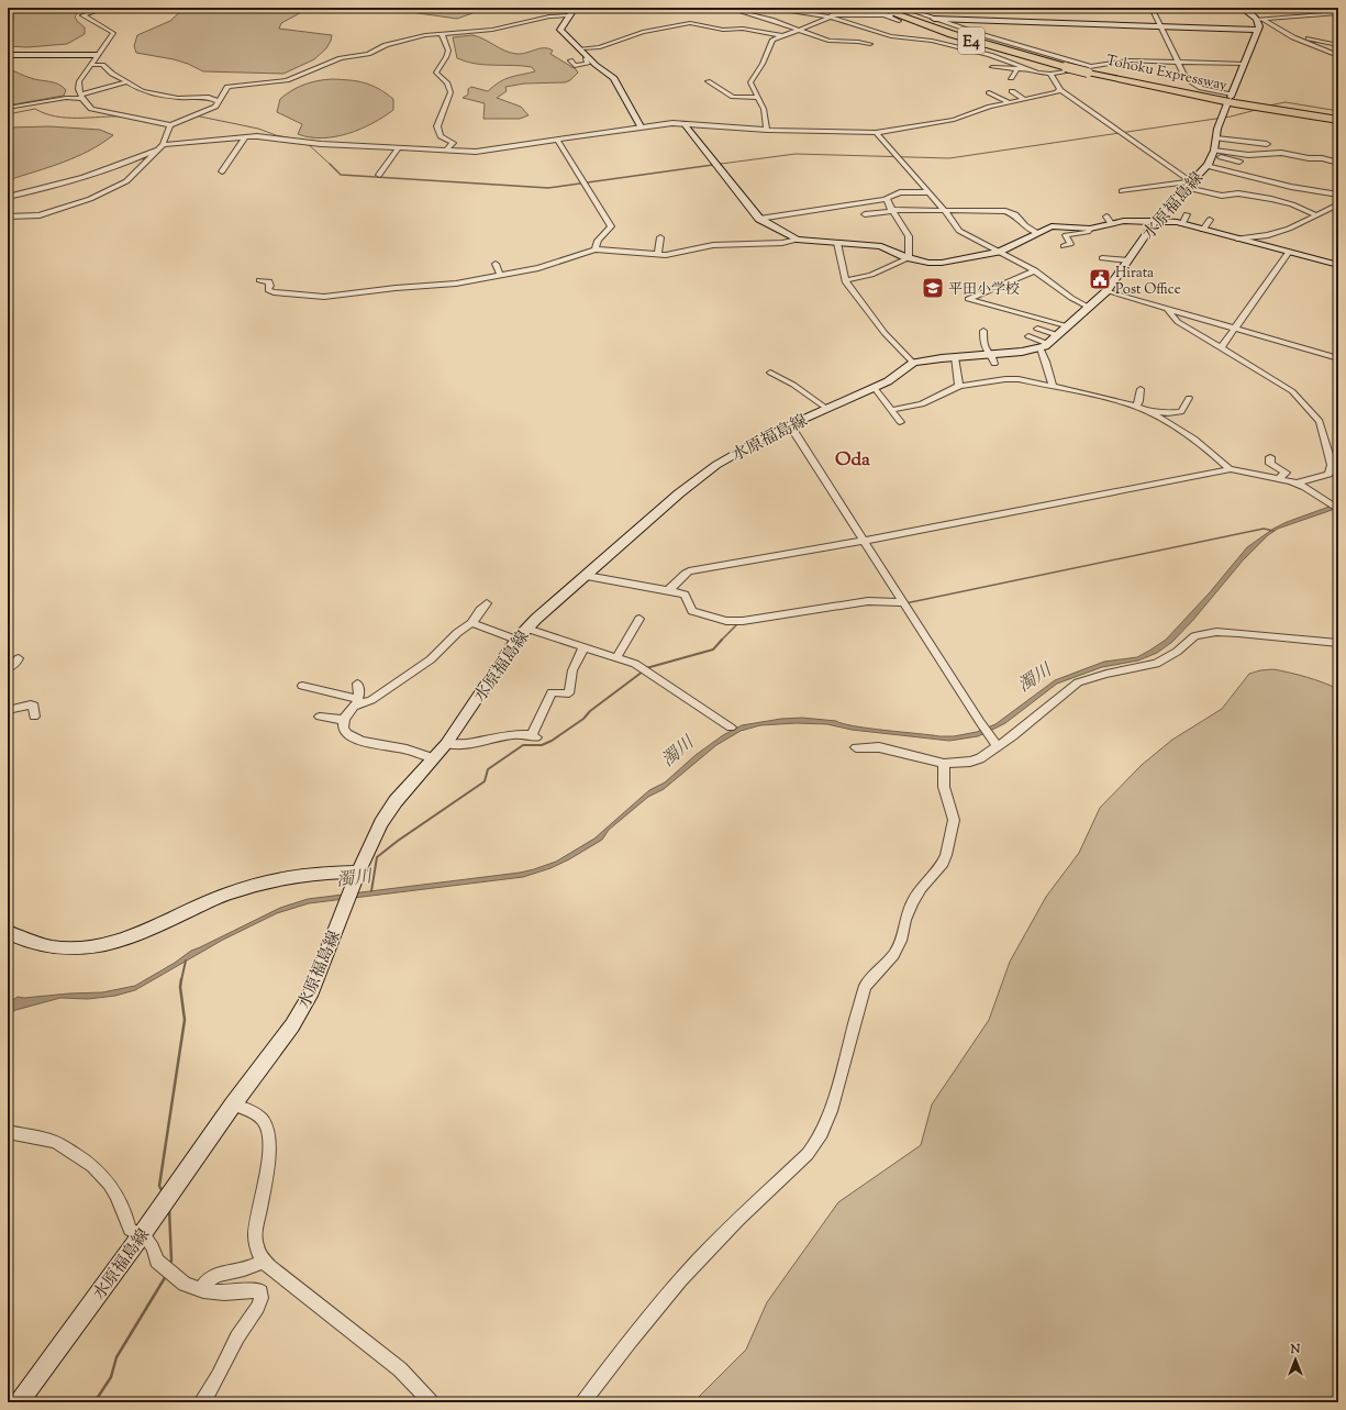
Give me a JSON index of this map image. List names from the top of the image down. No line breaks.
{"streets":{"highway":["E4","Tohoku Expressway"],"street":["水原福島線"]},"crossings":[["E4","Tohoku Expressway"],["E4","水原福島線"],["Tohoku Expressway","水原福島線"]],"districts":["Oda"],"water":["濁川"],"places":{"public building":["Hirata Post Office"],"school or university":["平田小学校"]},"north":"top"}
